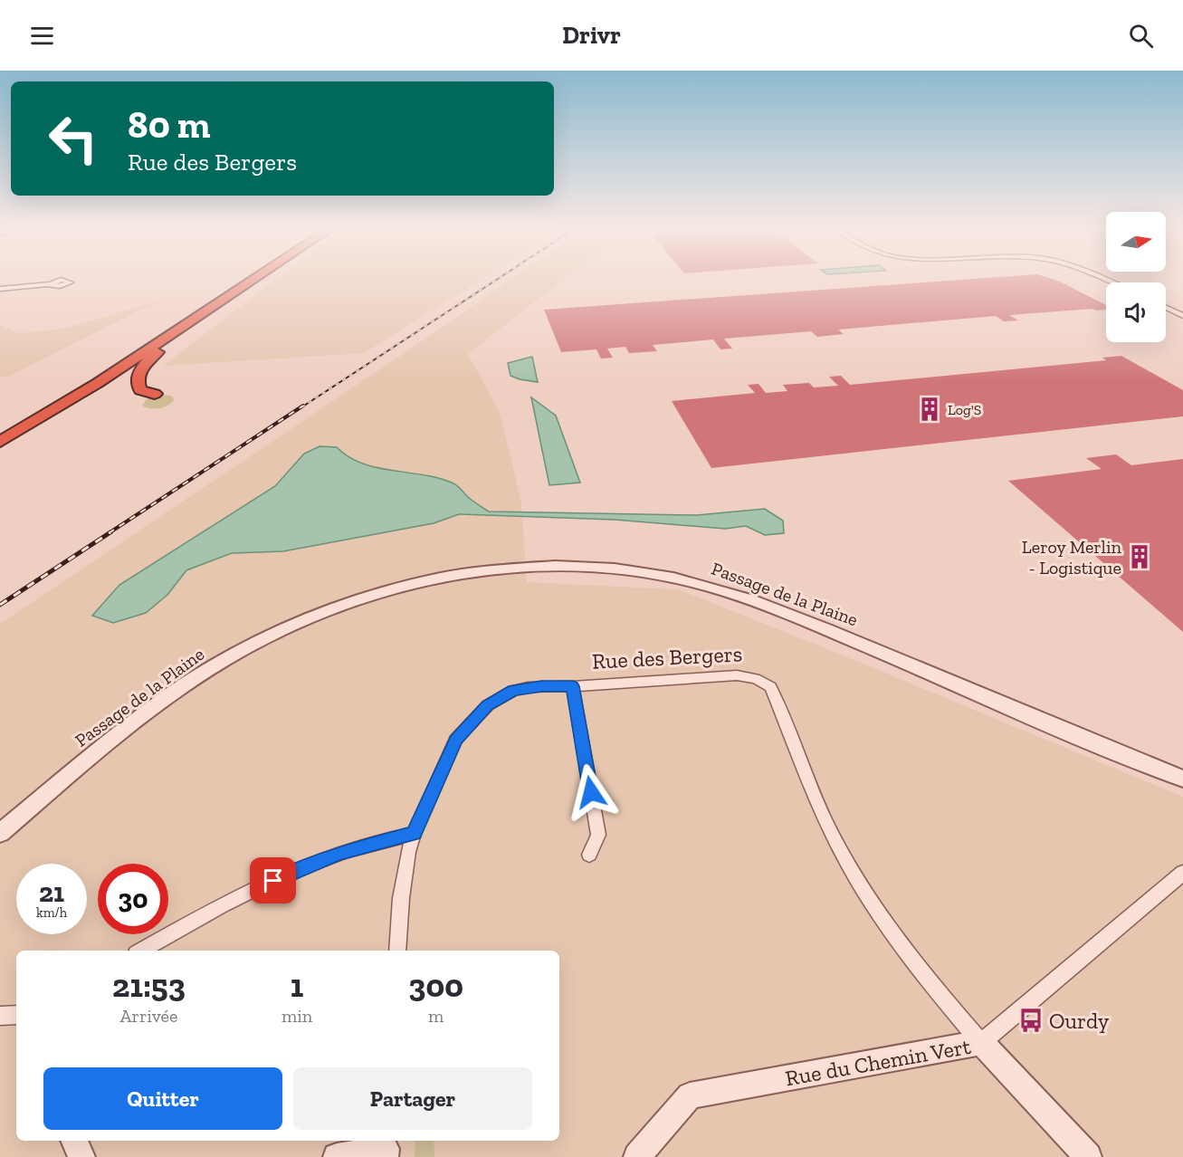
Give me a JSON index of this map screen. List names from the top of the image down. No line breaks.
{"streets":{"street":["Passage de la Plaine","Rue des Bergers","Rue du Chemin Vert"]},"crossings":[["Rue des Bergers","Rue du Chemin Vert"]],"places":{"building":["Log'S","Leroy Merlin - Logistique"],"bus stop":["Ourdy"]},"north":"right","page":{"header":"Drivr","turn":["80 m","Rue des Bergers"],"speed":"21 km/h","limit":"30","eta":["21:53","Arrivée","1","min","300","m"],"buttons":["Quitter","Partager"]}}
